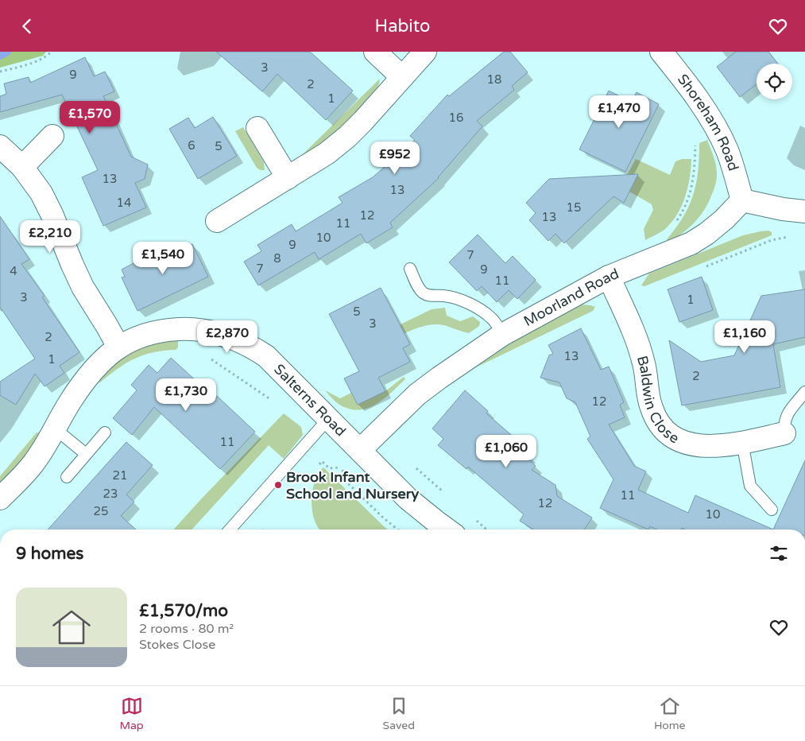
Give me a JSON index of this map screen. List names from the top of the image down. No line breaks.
{"streets":{"street":["Shoreham Road","Moorland Road","Baldwin Close","Salterns Road"]},"crossings":[["Shoreham Road","Moorland Road"],["Moorland Road","Baldwin Close"],["Moorland Road","Salterns Road"]],"places":["Brook Infant School and Nursery"],"house_numbers":["3","9","18","2","1","16","6","5","13","13","14","15","12","13","11","10","9","7","8","7","9","4","11","3","1","5","3","2","13","1","2","12","11","21","23","11","12","25","10"],"page":{"header":"Habito","price":["£1,470","£1,570","£952","£2,210","£1,540","£2,870","£1,160","£1,730","£1,060"],"heading":"9 homes","list":[{"name":"£1,570/mo","note":"2 rooms · 80 m² · Stokes Close"}],"tabs":["Map","Saved","Home"]}}
